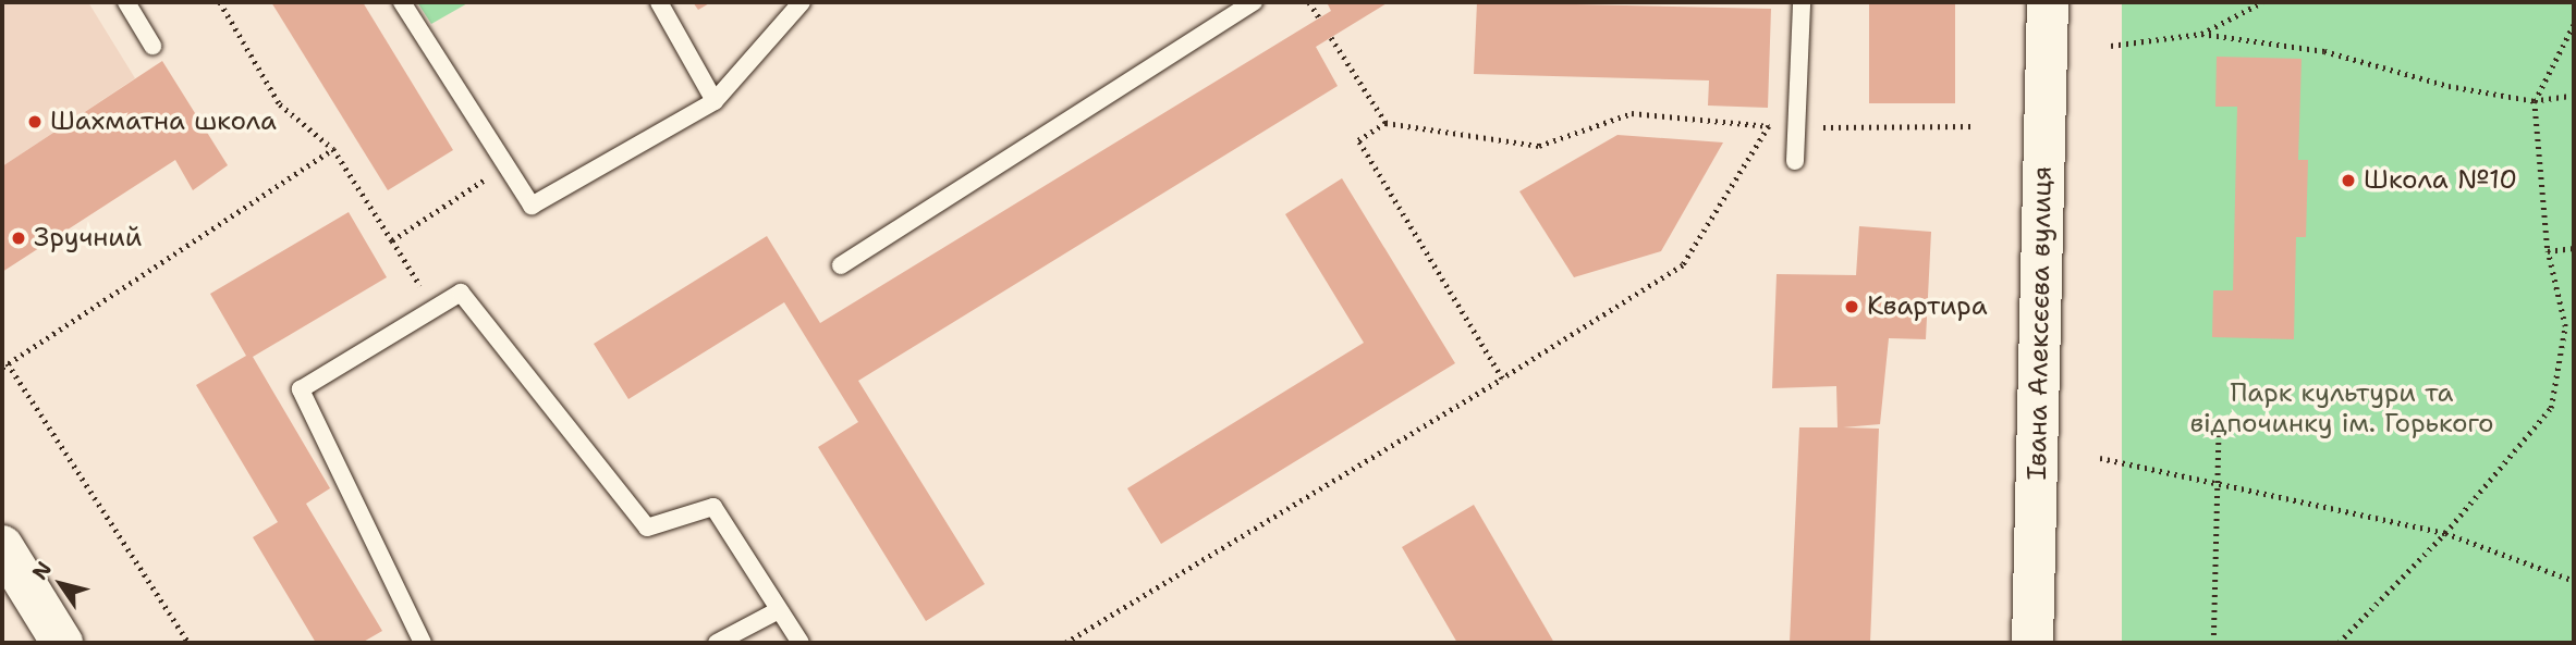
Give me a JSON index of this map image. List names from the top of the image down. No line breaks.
{"streets":{"street":["Івана Алексєєва вулиця"]},"parks":["Парк культури та відпочинку ім. Горького"],"places":["Шахматна школа","Школа №10","Зручний","Квартира"],"north":"top left"}
